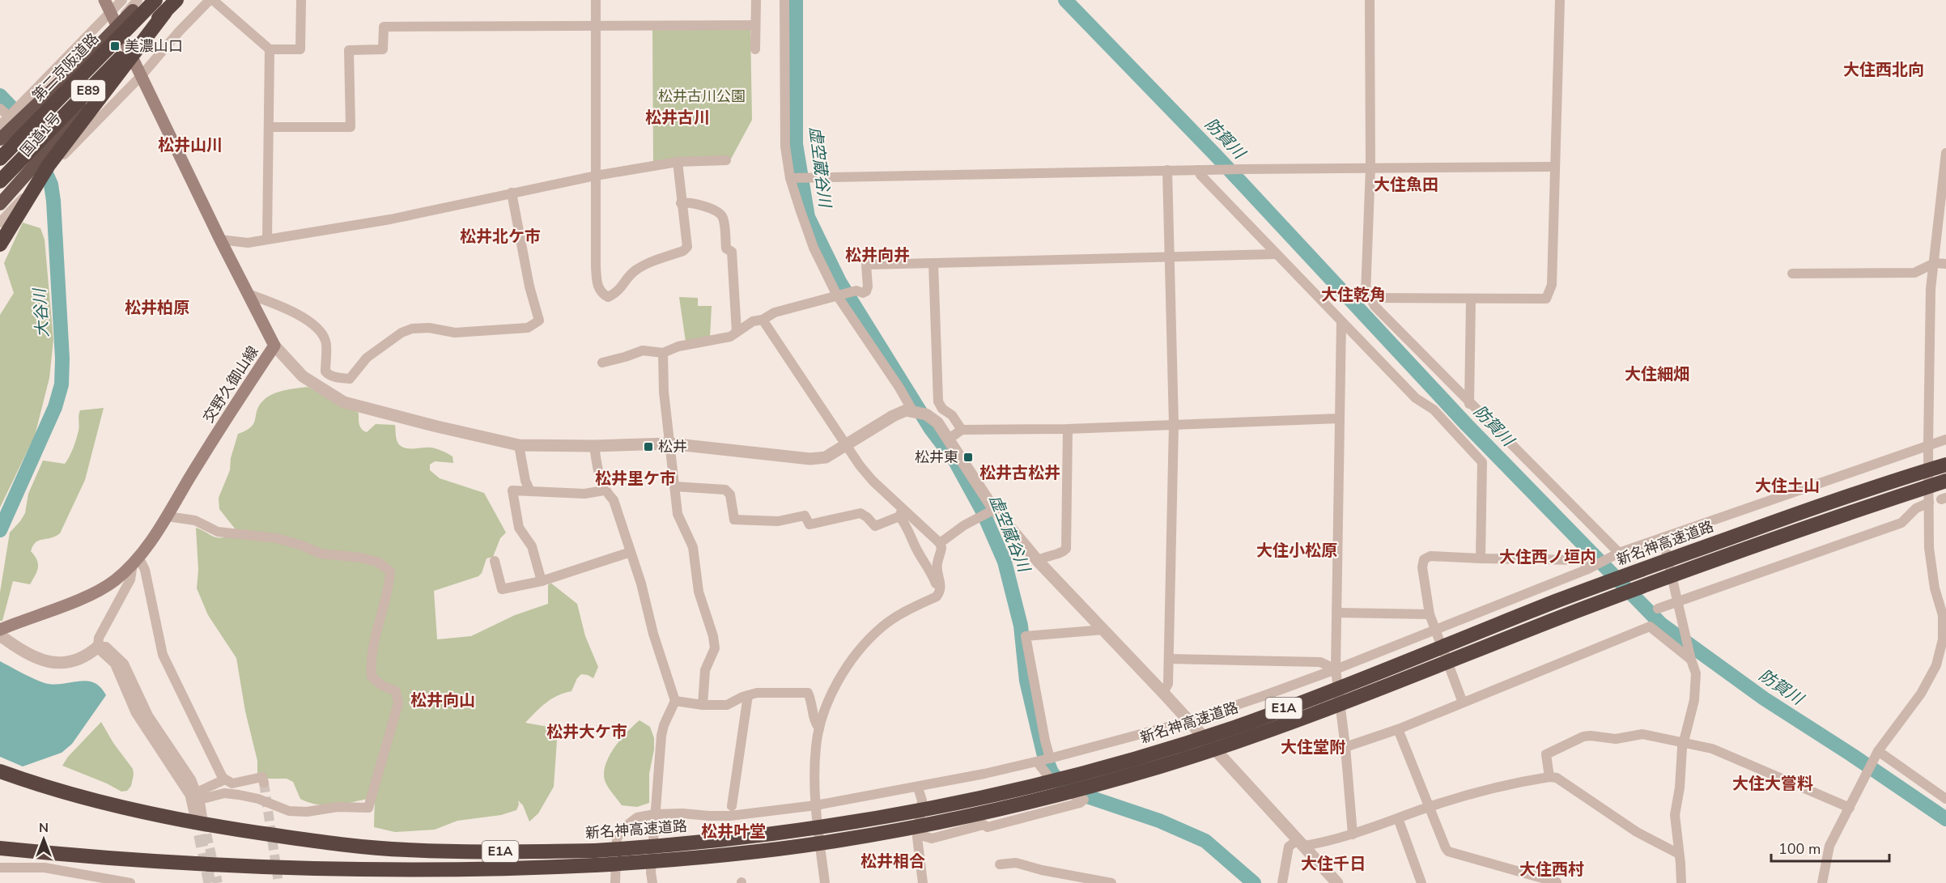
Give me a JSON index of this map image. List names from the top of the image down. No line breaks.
{"streets":{"highway":["第二京阪道路","E89","国道1号","新名神高速道路","E1A"],"main road":["交野久御山線"]},"districts":["大住西北向","松井古川","松井山川","大住魚田","松井北ケ市","松井向井","大住乾角","松井柏原","大住細畑","松井古松井","松井里ケ市","大住土山","大住小松原","大住西ノ垣内","松井向山","松井大ケ市","大住堂附","大住大嘗料","松井叶堂","松井相合","大住千日","大住西村"],"water":["防賀川","虚空蔵谷川","大谷川"],"parks":["松井古川公園"],"places":{"transit":["美濃山口","松井","松井東"]},"scale_bar":"100 m","north":"top"}
